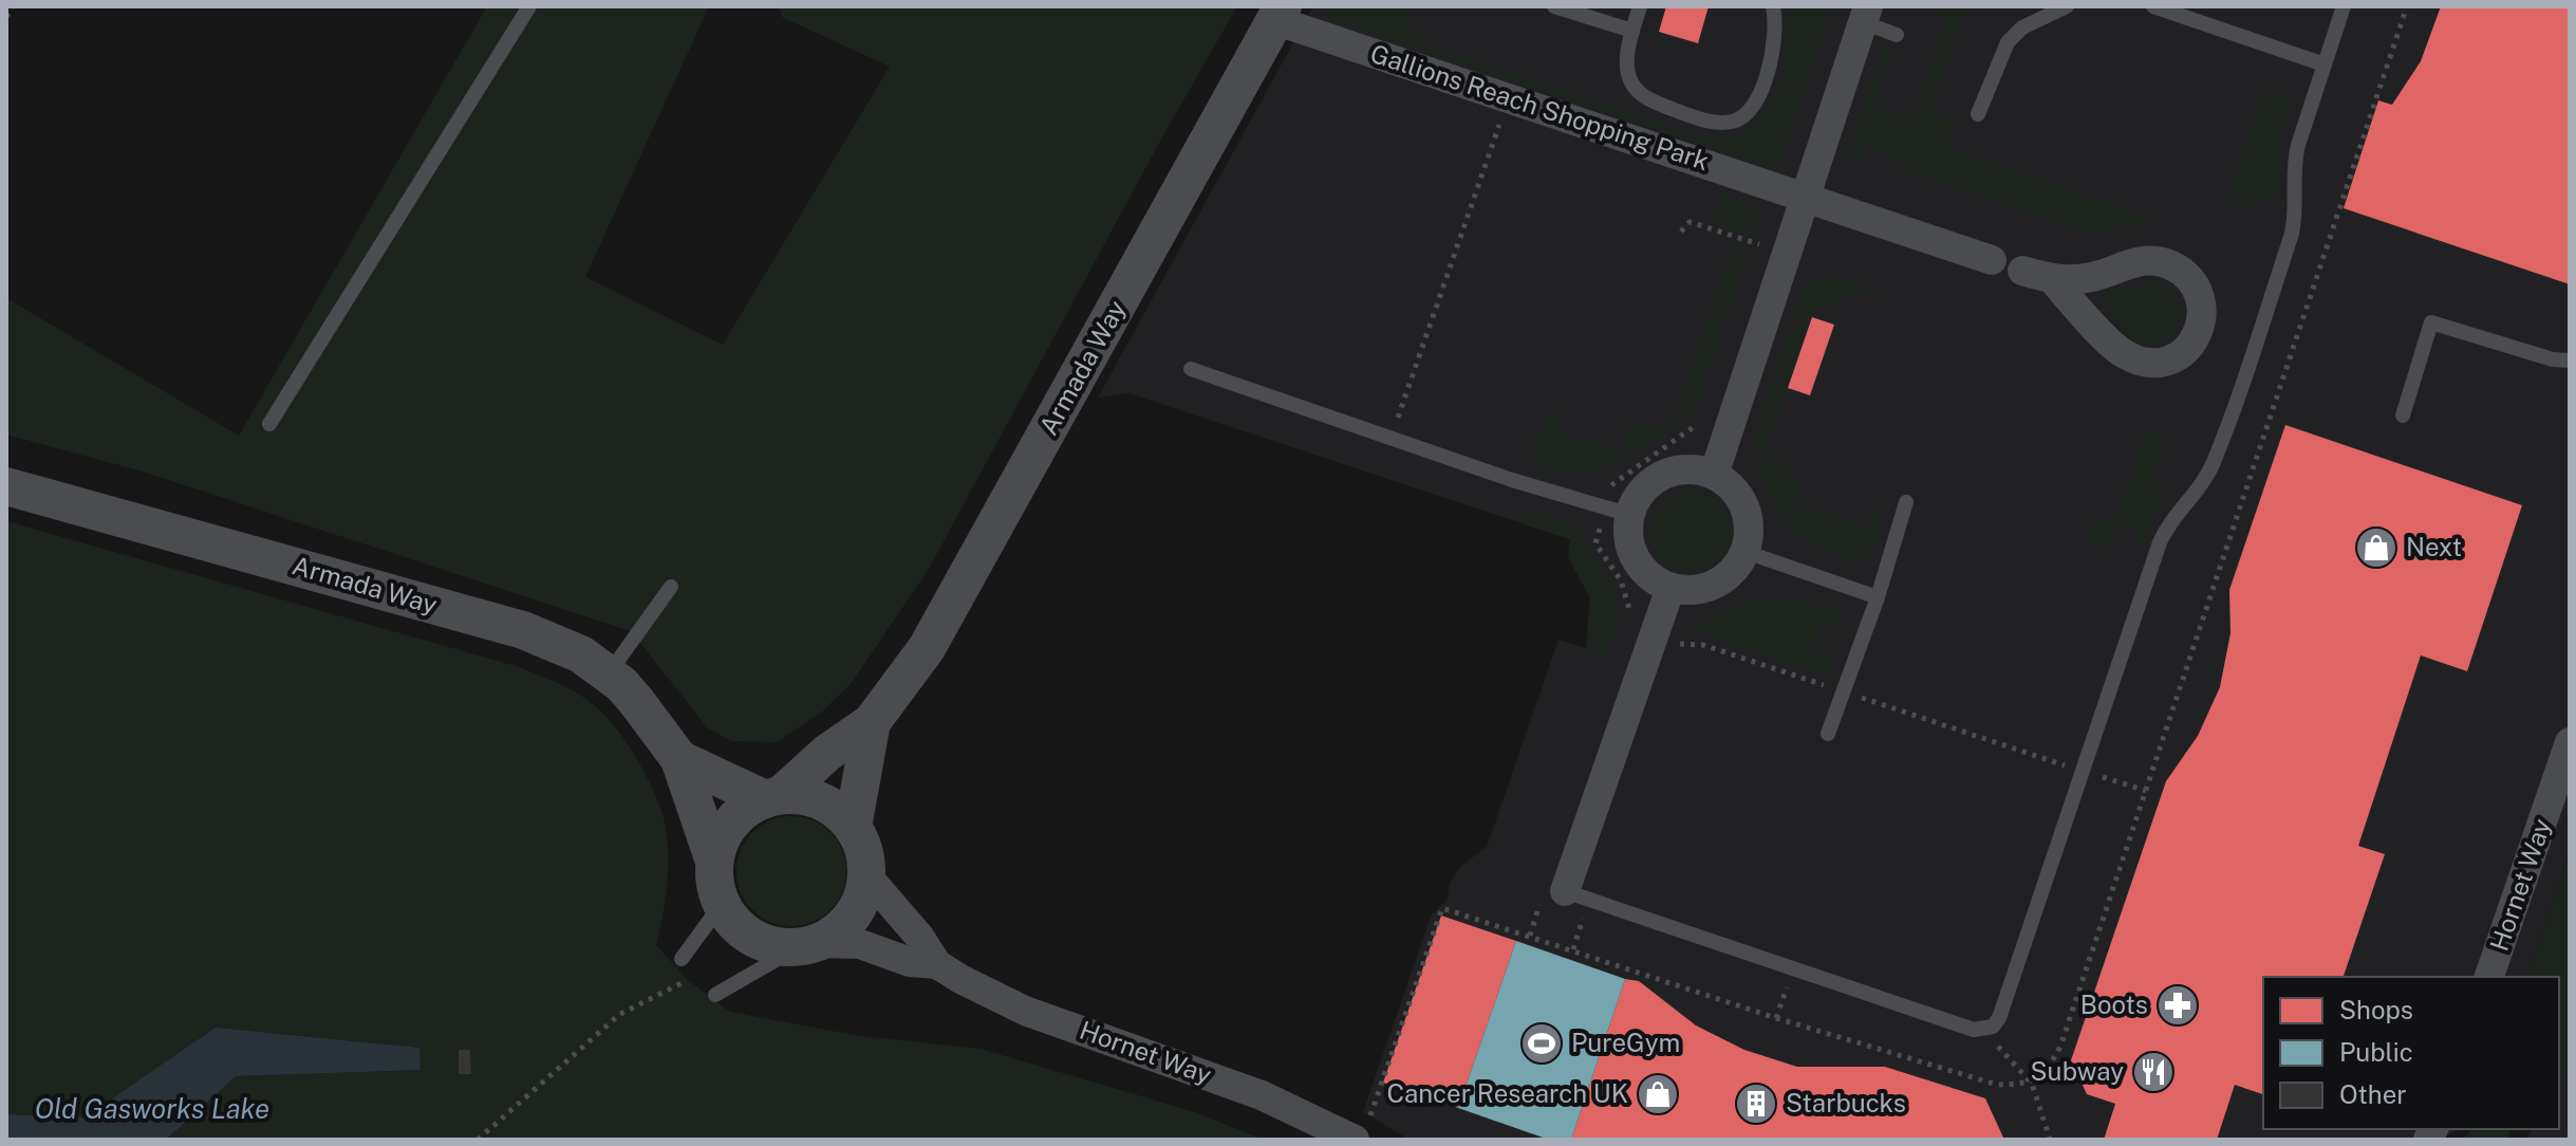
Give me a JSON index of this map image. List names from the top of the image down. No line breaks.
{"streets":{"street":["Gallions Reach Shopping Park","Armada Way","Hornet Way"]},"crossings":[["Gallions Reach Shopping Park","Armada Way"],["Armada Way","Hornet Way"]],"water":["Old Gasworks Lake"],"places":{"shop":["Next","Cancer Research UK"],"pharmacy":["Boots"],"sports":["PureGym"],"restaurant":["Subway"],"building":["Starbucks"]},"legend":["Shops","Public","Other"]}
